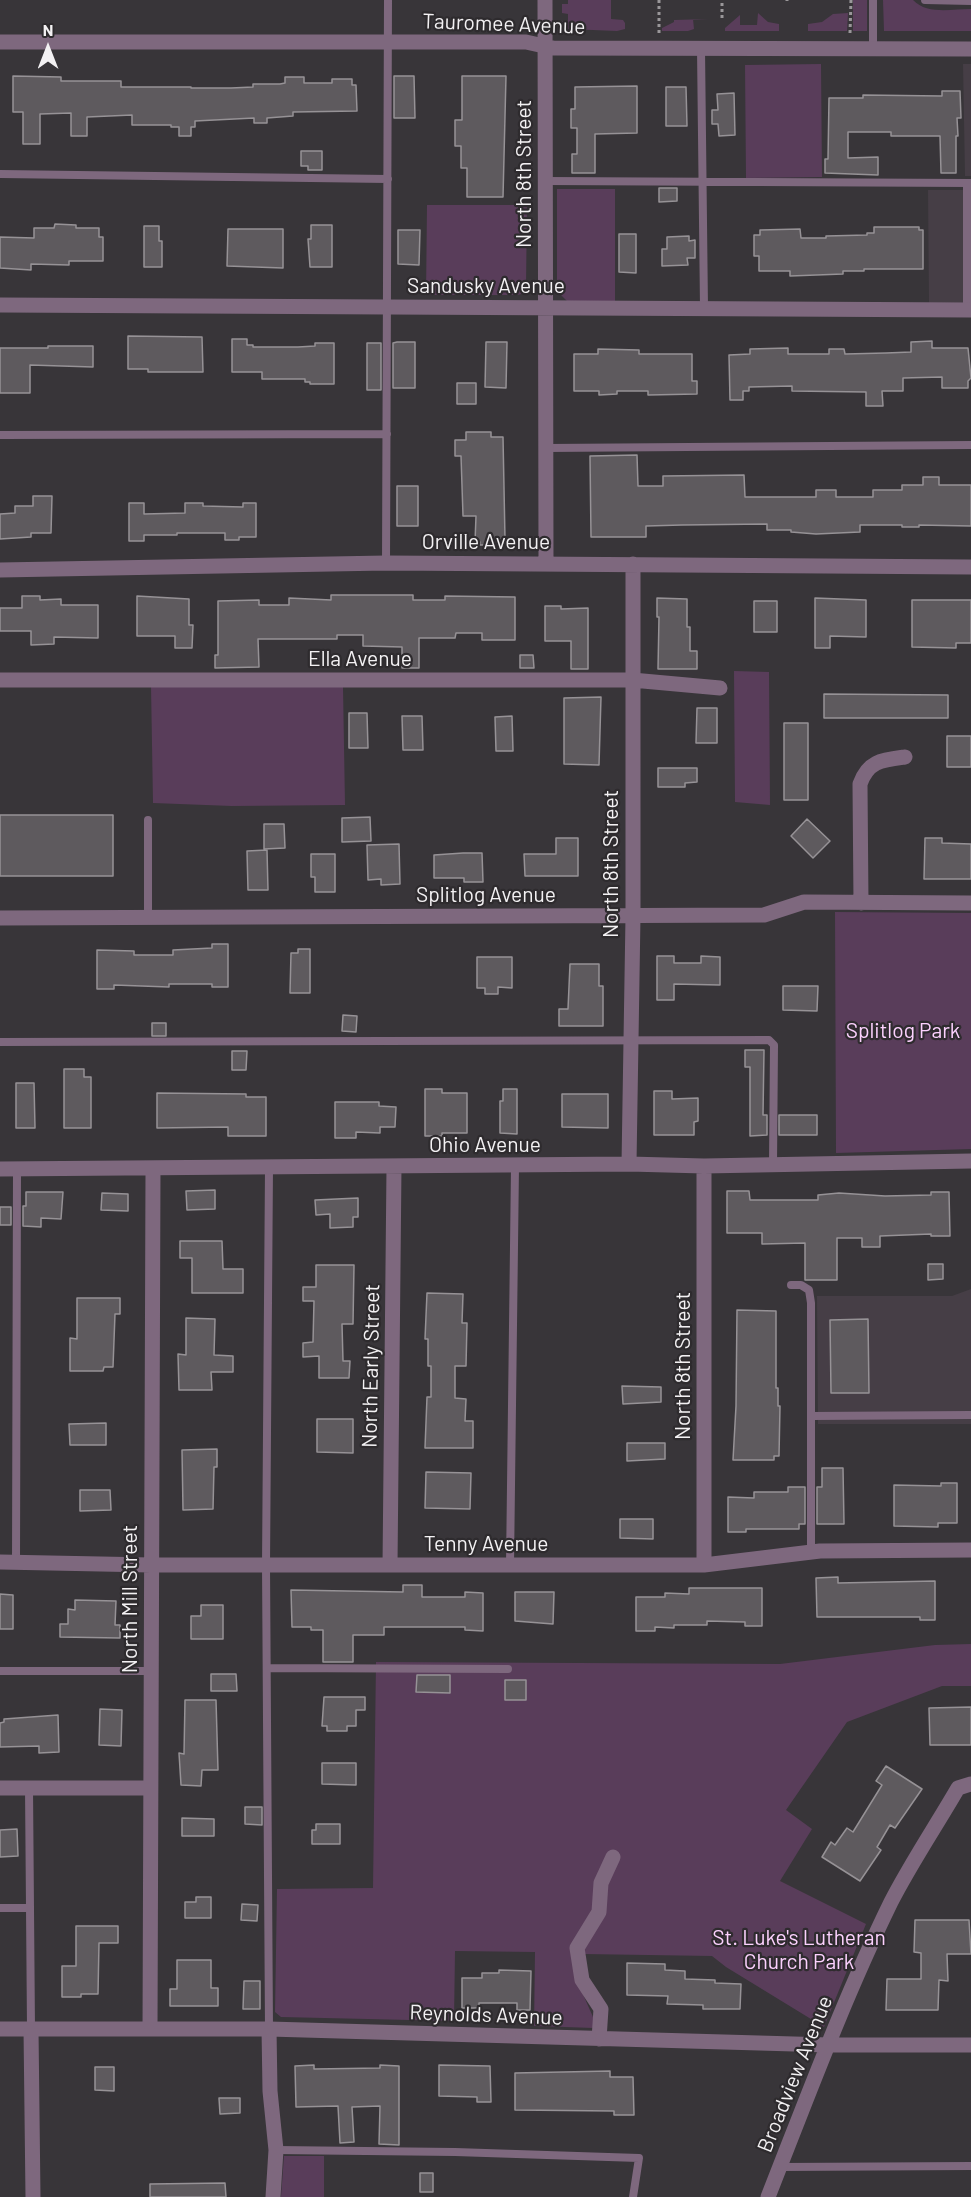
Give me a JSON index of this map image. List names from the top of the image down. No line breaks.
{"streets":{"street":["Tauromee Avenue","North 8th Street","Sandusky Avenue","Orville Avenue","Ella Avenue","Splitlog Avenue","Ohio Avenue","North Early Street","Tenny Avenue","North Mill Street","Reynolds Avenue","Broadview Avenue"]},"crossings":[["Tauromee Avenue","North 8th Street"],["North 8th Street","Sandusky Avenue"],["North 8th Street","Orville Avenue"],["North 8th Street","Ella Avenue"],["North 8th Street","Splitlog Avenue"],["North 8th Street","Ohio Avenue"],["North 8th Street","Tenny Avenue"],["Ohio Avenue","North Early Street"],["Ohio Avenue","North Mill Street"],["North Early Street","Tenny Avenue"],["Tenny Avenue","North Mill Street"],["North Mill Street","Reynolds Avenue"],["Reynolds Avenue","Broadview Avenue"]],"parks":["Splitlog Park","St. Luke's Lutheran Church Park"],"north":"top"}
